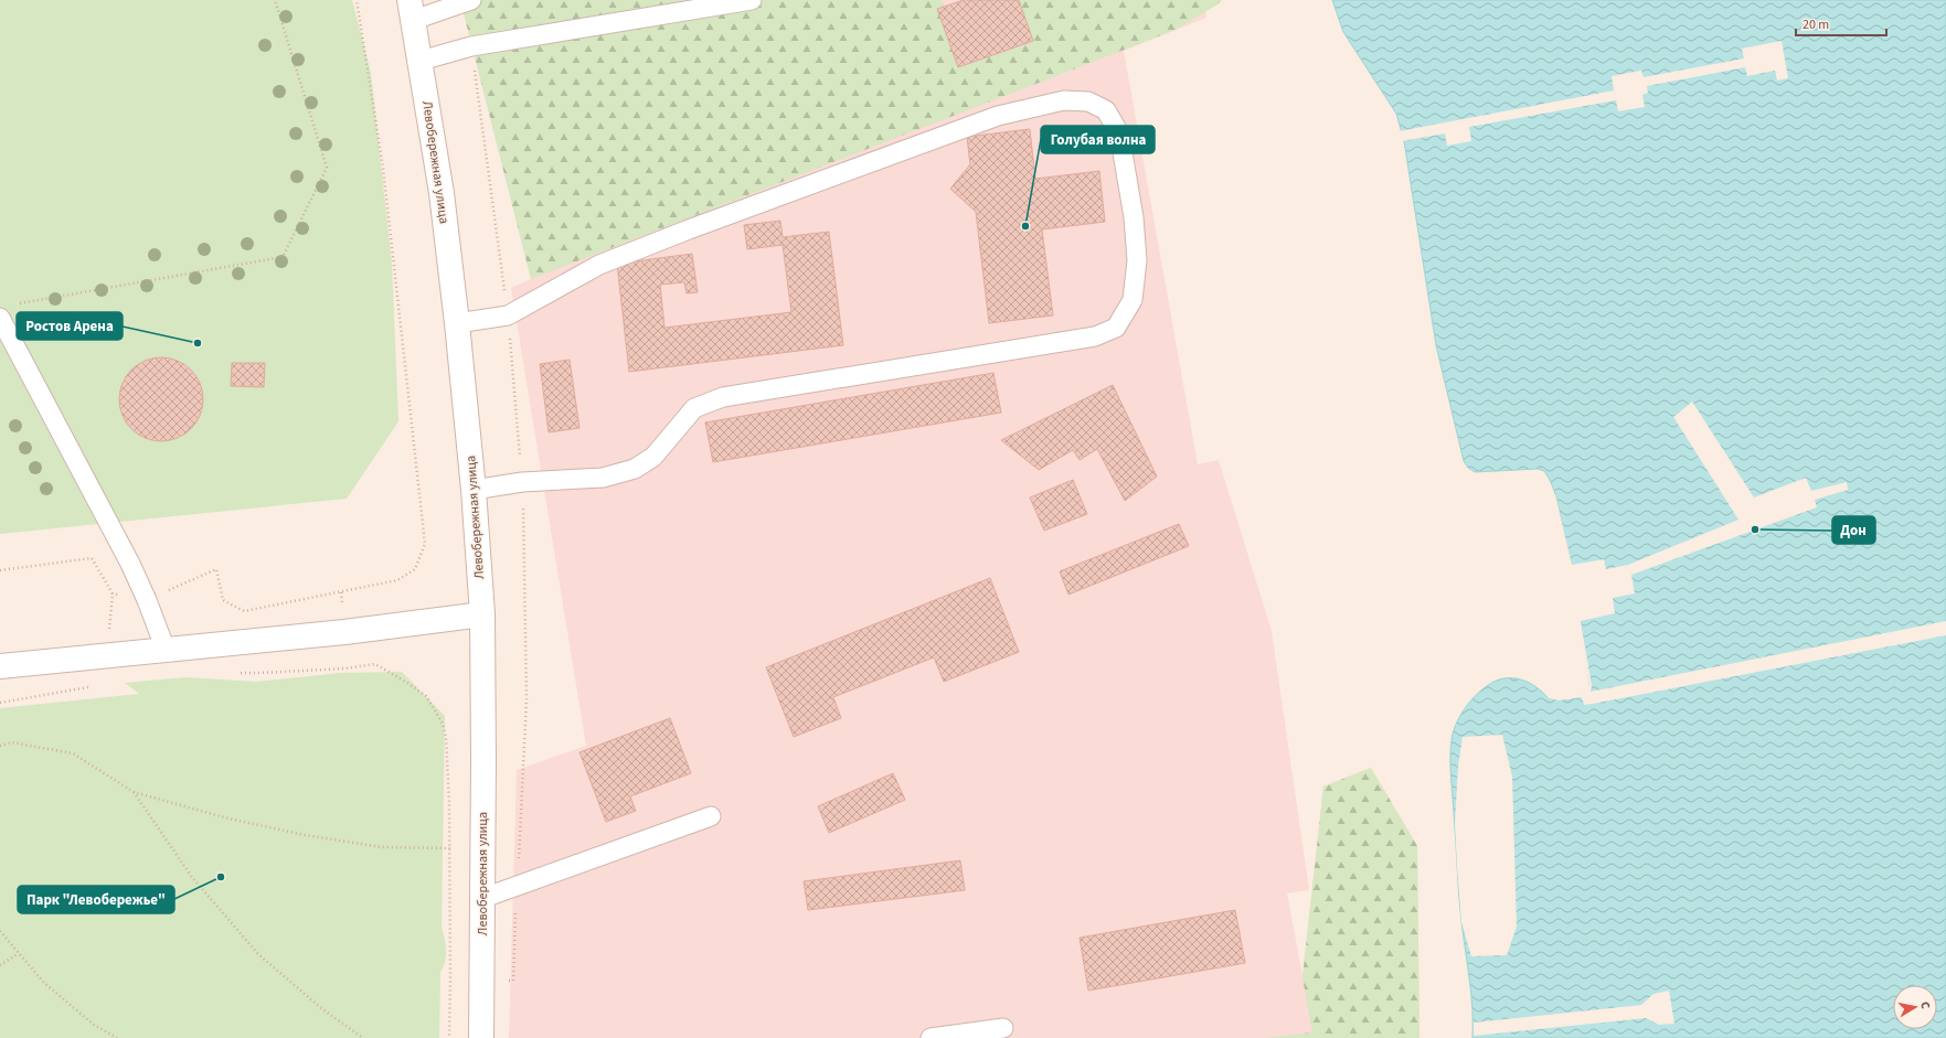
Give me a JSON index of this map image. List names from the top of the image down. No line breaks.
{"streets":{"main road":["Левобережная улица"]},"places":["Голубая волна","Ростов Арена","Дон","Парк \"Левобережье\""],"scale_bar":"20 m","north":"right"}
